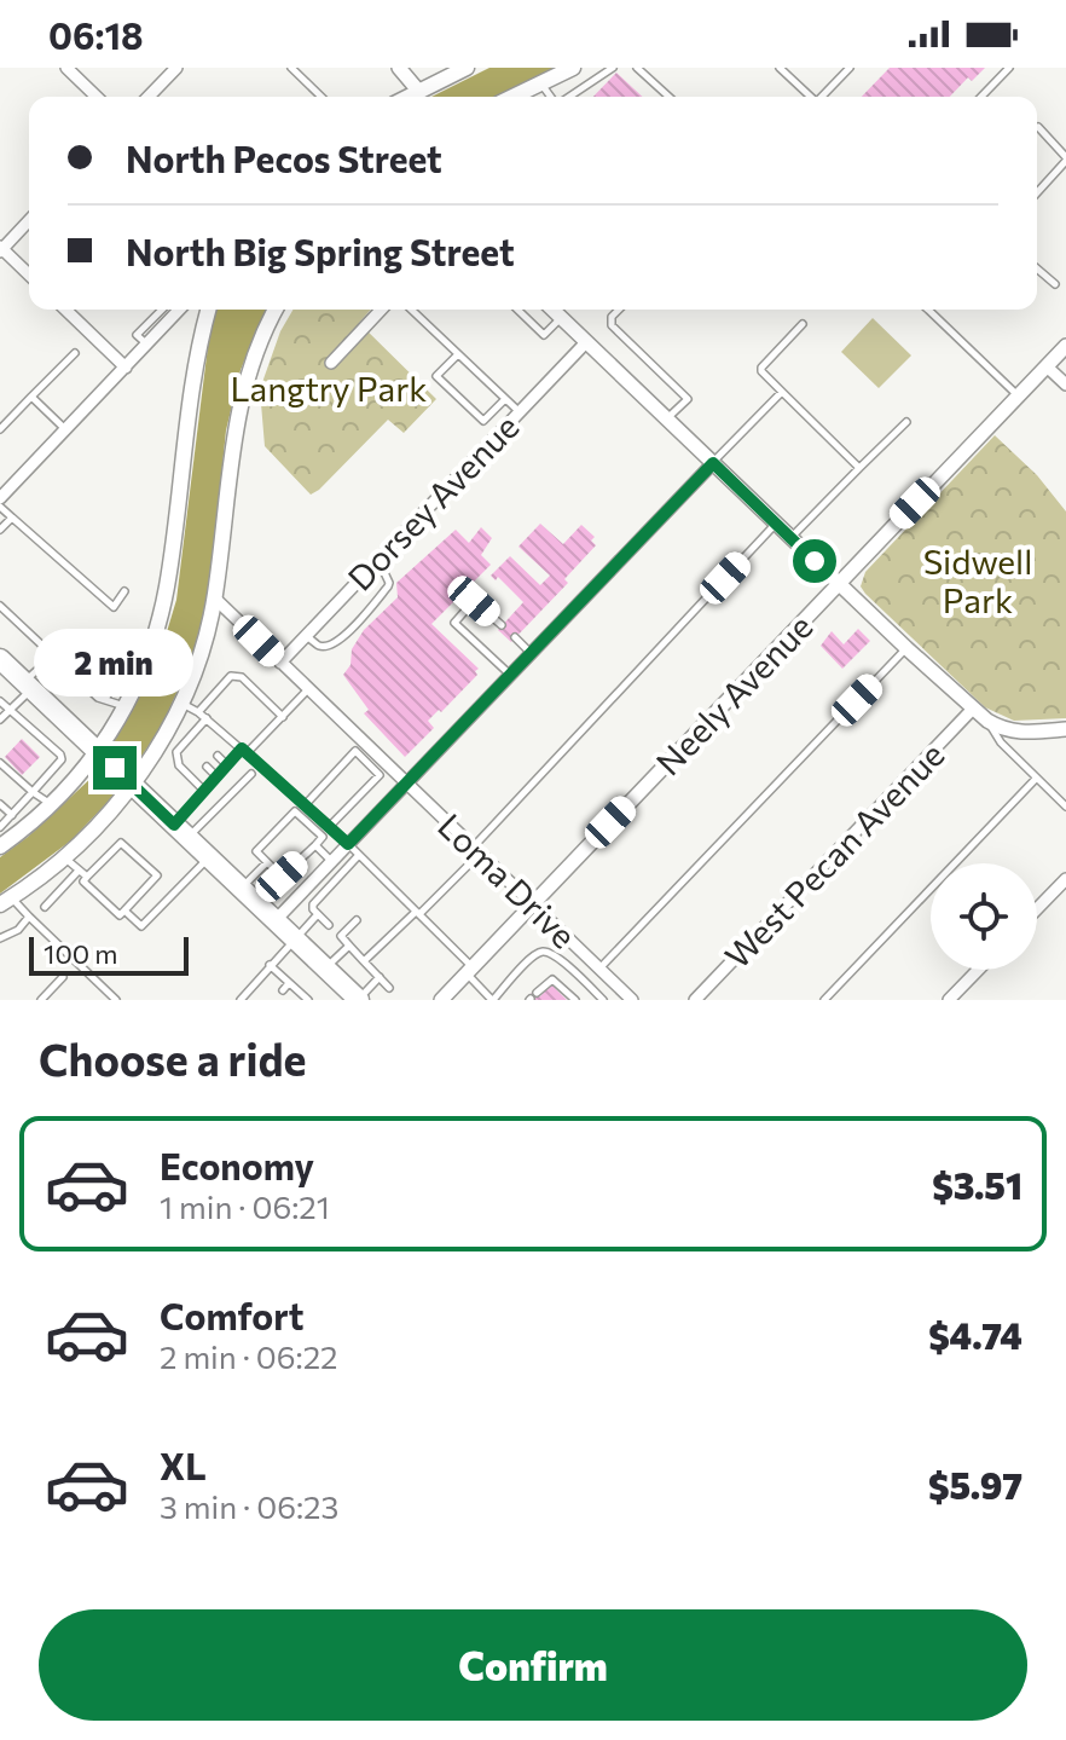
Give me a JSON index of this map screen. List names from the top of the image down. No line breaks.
{"streets":{"street":["Dorsey Avenue","Neely Avenue","West Pecan Avenue","Loma Drive"]},"crossings":[["Dorsey Avenue","Loma Drive"],["Neely Avenue","Loma Drive"]],"parks":["Langtry Park","Sidwell Park"],"scale_bar":"100 m","page":{"status":"06:18","banner":["North Pecos Street","North Big Spring Street"],"bubble":"2 min","scale":"100 m","heading":"Choose a ride","list":[{"name":"Economy","note":"1 min · 06:21","value":"$3.51"},{"name":"Comfort","note":"2 min · 06:22","value":"$4.74"},{"name":"XL","note":"3 min · 06:23","value":"$5.97"}],"buttons":"Confirm"}}
